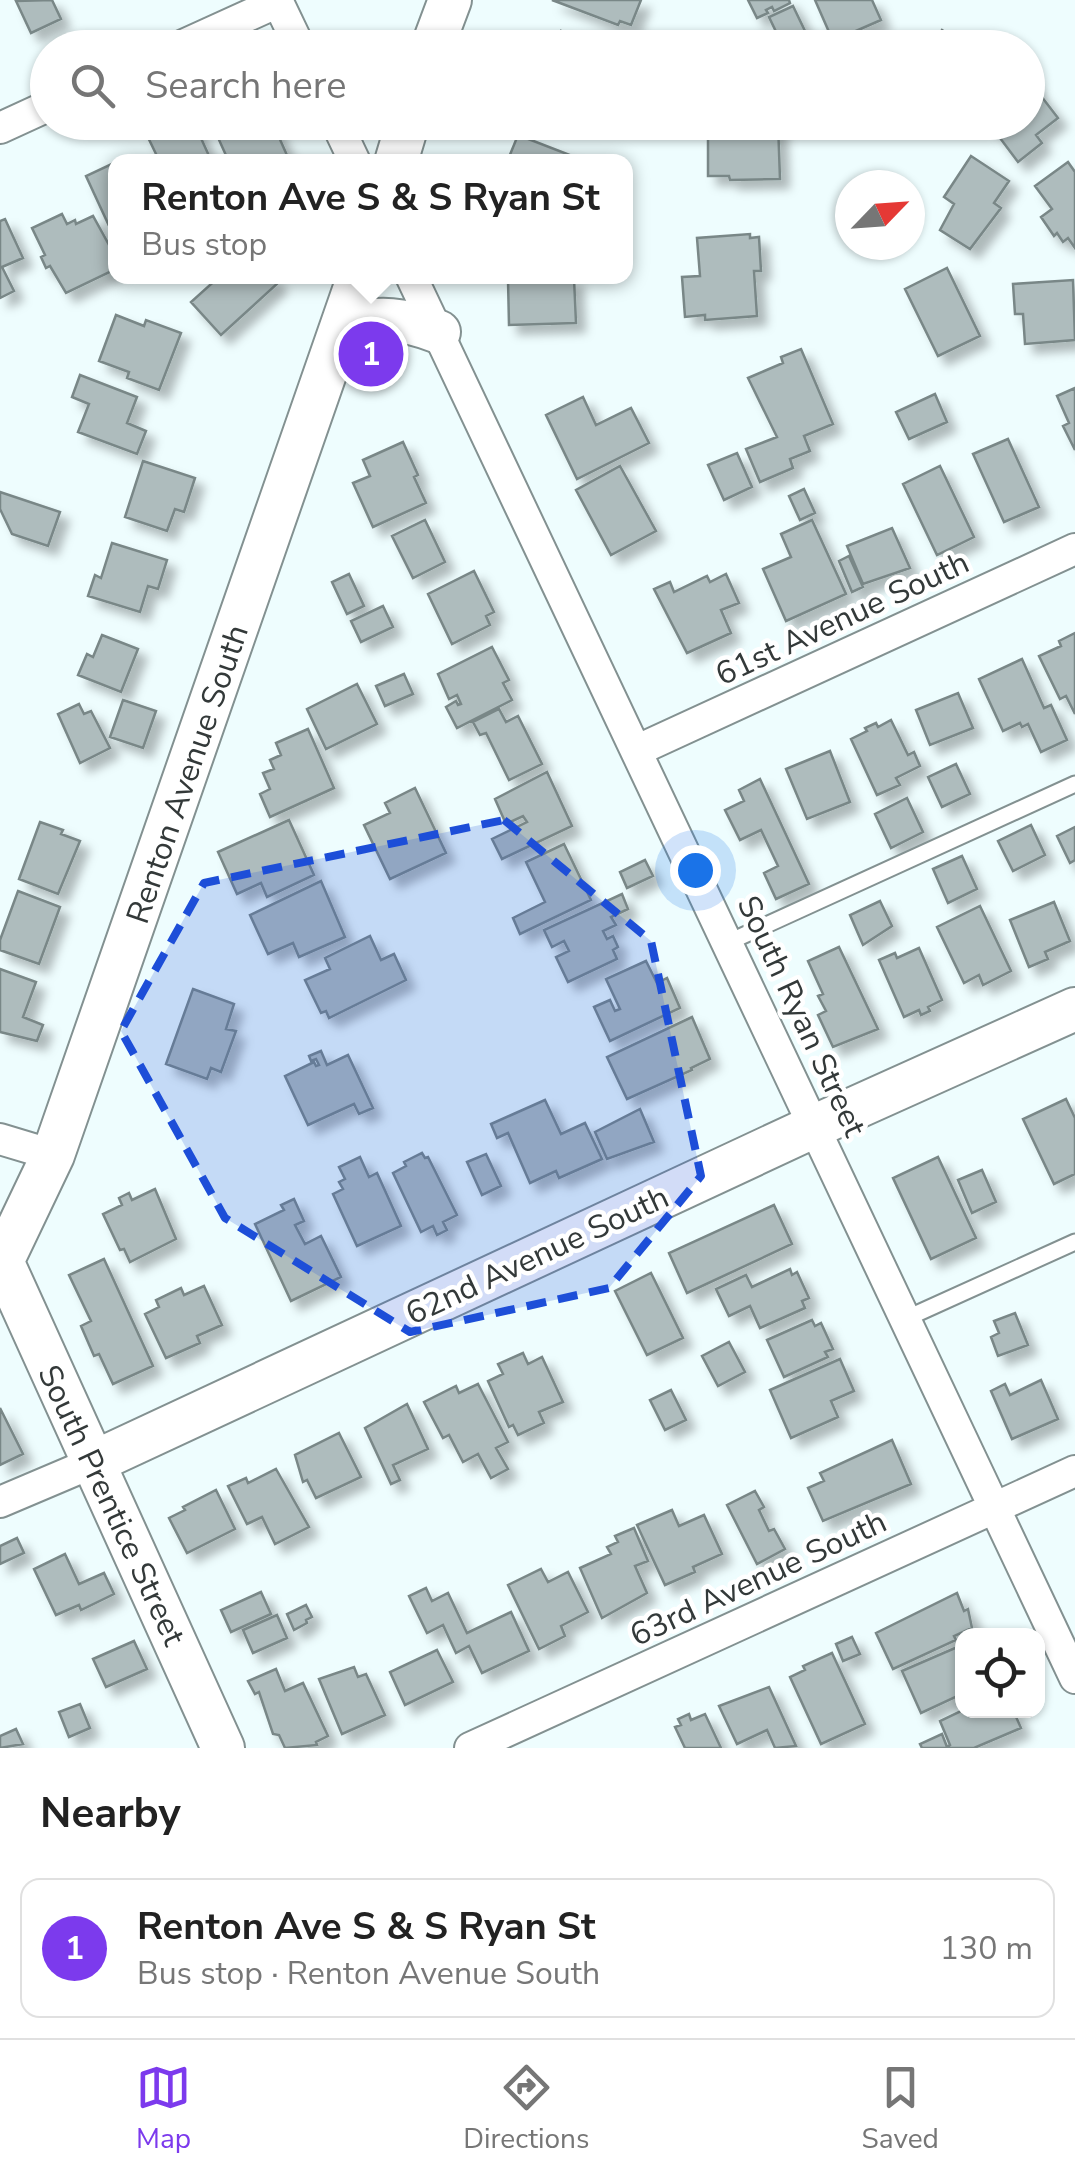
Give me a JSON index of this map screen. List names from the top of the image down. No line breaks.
{"streets":{"street":["61st Avenue South","Renton Avenue South","South Ryan Street","62nd Avenue South","South Prentice Street","63rd Avenue South"]},"crossings":[["61st Avenue South","South Ryan Street"],["Renton Avenue South","South Prentice Street"],["South Ryan Street","62nd Avenue South"],["South Ryan Street","63rd Avenue South"],["62nd Avenue South","South Prentice Street"]],"north":"top right","page":{"search":"Search here","popup":["Renton Ave S & S Ryan St","Bus stop"],"pins":"1","heading":"Nearby","list":[{"mark":"1","name":"Renton Ave S & S Ryan St","note":"Bus stop · Renton Avenue South","value":"130 m"}],"nav":["Map","Directions","Saved"]}}
